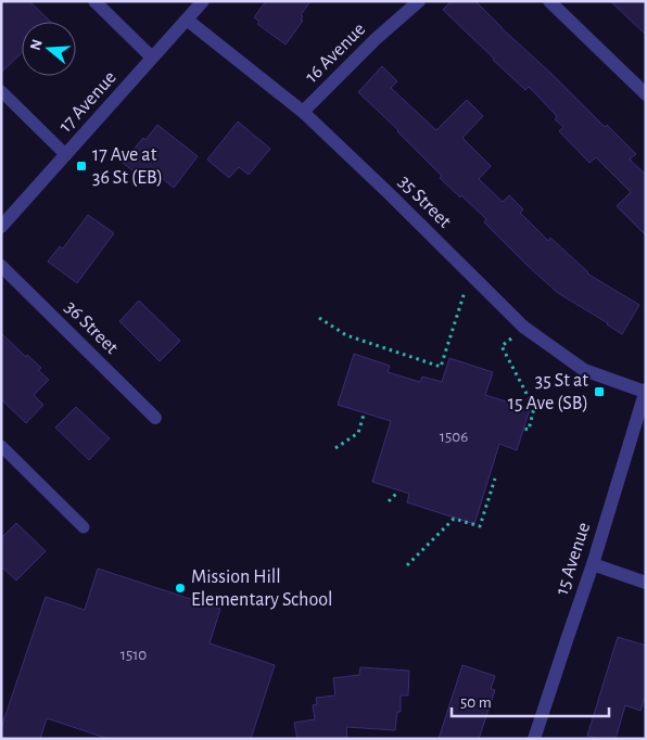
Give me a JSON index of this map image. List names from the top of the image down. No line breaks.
{"streets":{"street":["16 Avenue","17 Avenue","35 Street","36 Street","15 Avenue"]},"crossings":[["16 Avenue","35 Street"],["17 Avenue","35 Street"],["35 Street","15 Avenue"]],"places":{"transit":["17 Ave at 36 St (EB)","35 St at 15 Ave (SB)"],"other":["Mission Hill Elementary School"]},"house_numbers":["1506","1510"],"scale_bar":"50 m","north":"left"}
